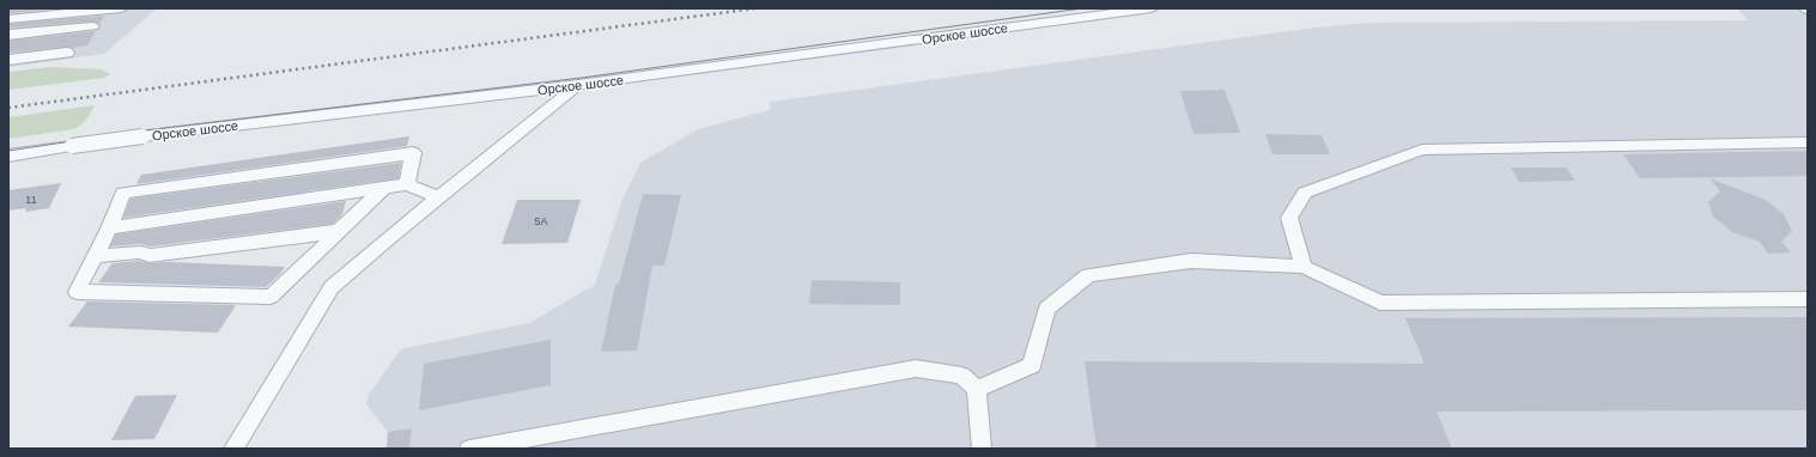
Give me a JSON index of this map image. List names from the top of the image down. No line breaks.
{"streets":{"street":["Орское шоссе"]},"house_numbers":["11","5А"]}
